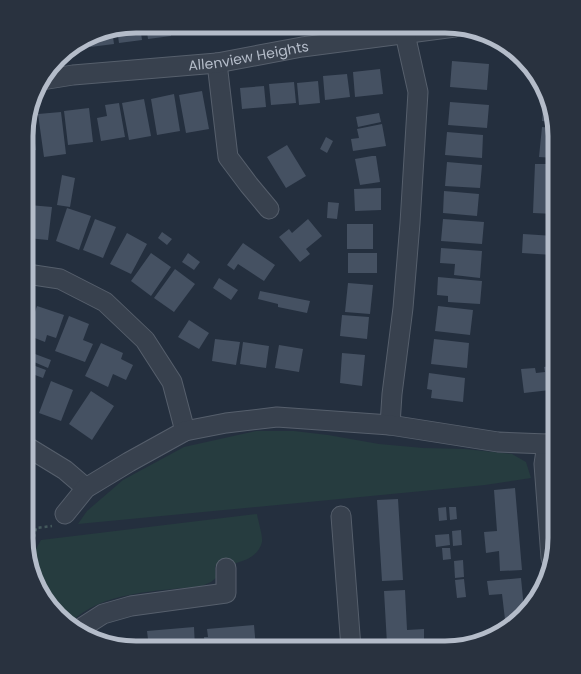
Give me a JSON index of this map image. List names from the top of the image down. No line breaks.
{"streets":{"street":["Allenview Heights"]}}
